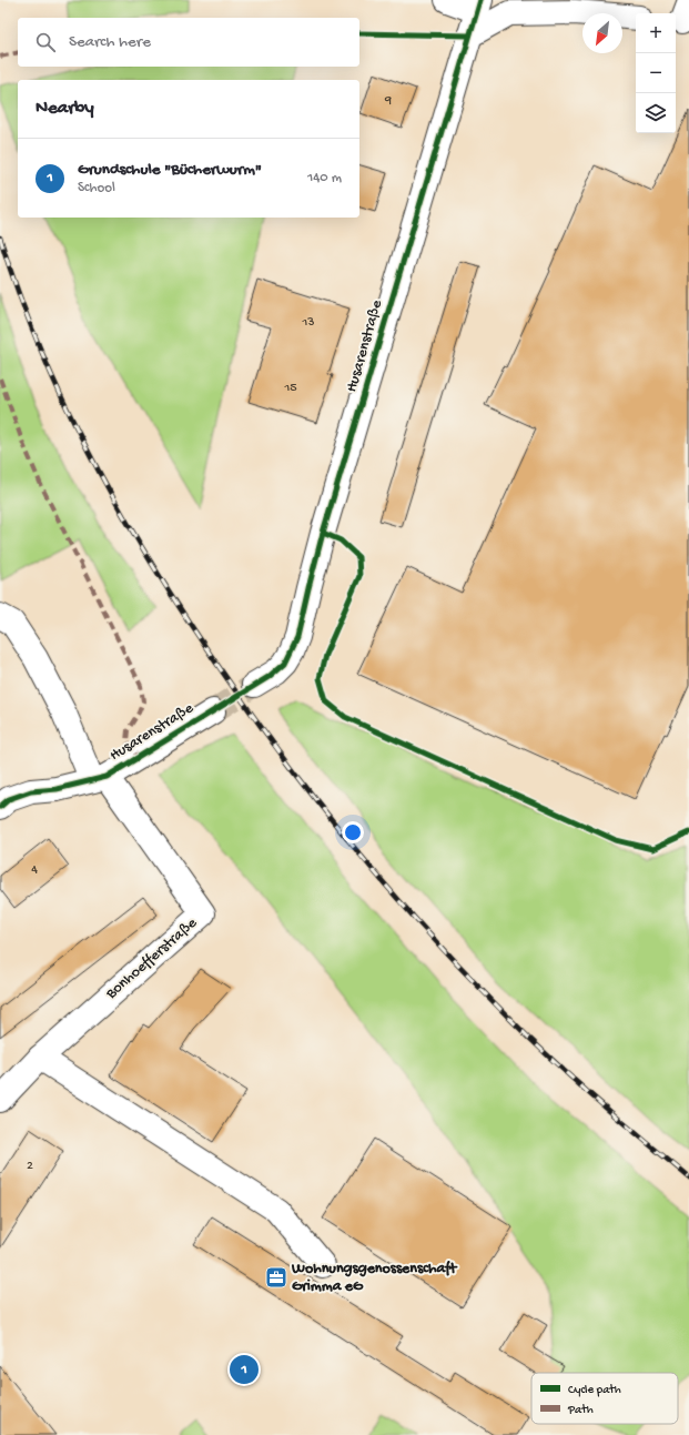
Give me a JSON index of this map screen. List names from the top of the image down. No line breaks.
{"streets":{"street":["Husarenstraße","Bonhoefferstraße"]},"crossings":[["Husarenstraße","Bonhoefferstraße"]],"places":{"office":["Wohnungsgenossenschaft Grimma eG"]},"house_numbers":["9","13","15","4","2"],"legend":["Cycle path","Path"],"north":"bottom left","page":{"map_buttons":["+","−"],"search":"Search here","heading":"Nearby","list":[{"mark":"1","name":"Grundschule \"Bücherwurm\"","note":"School","value":"140 m"}],"pins":"1"}}
